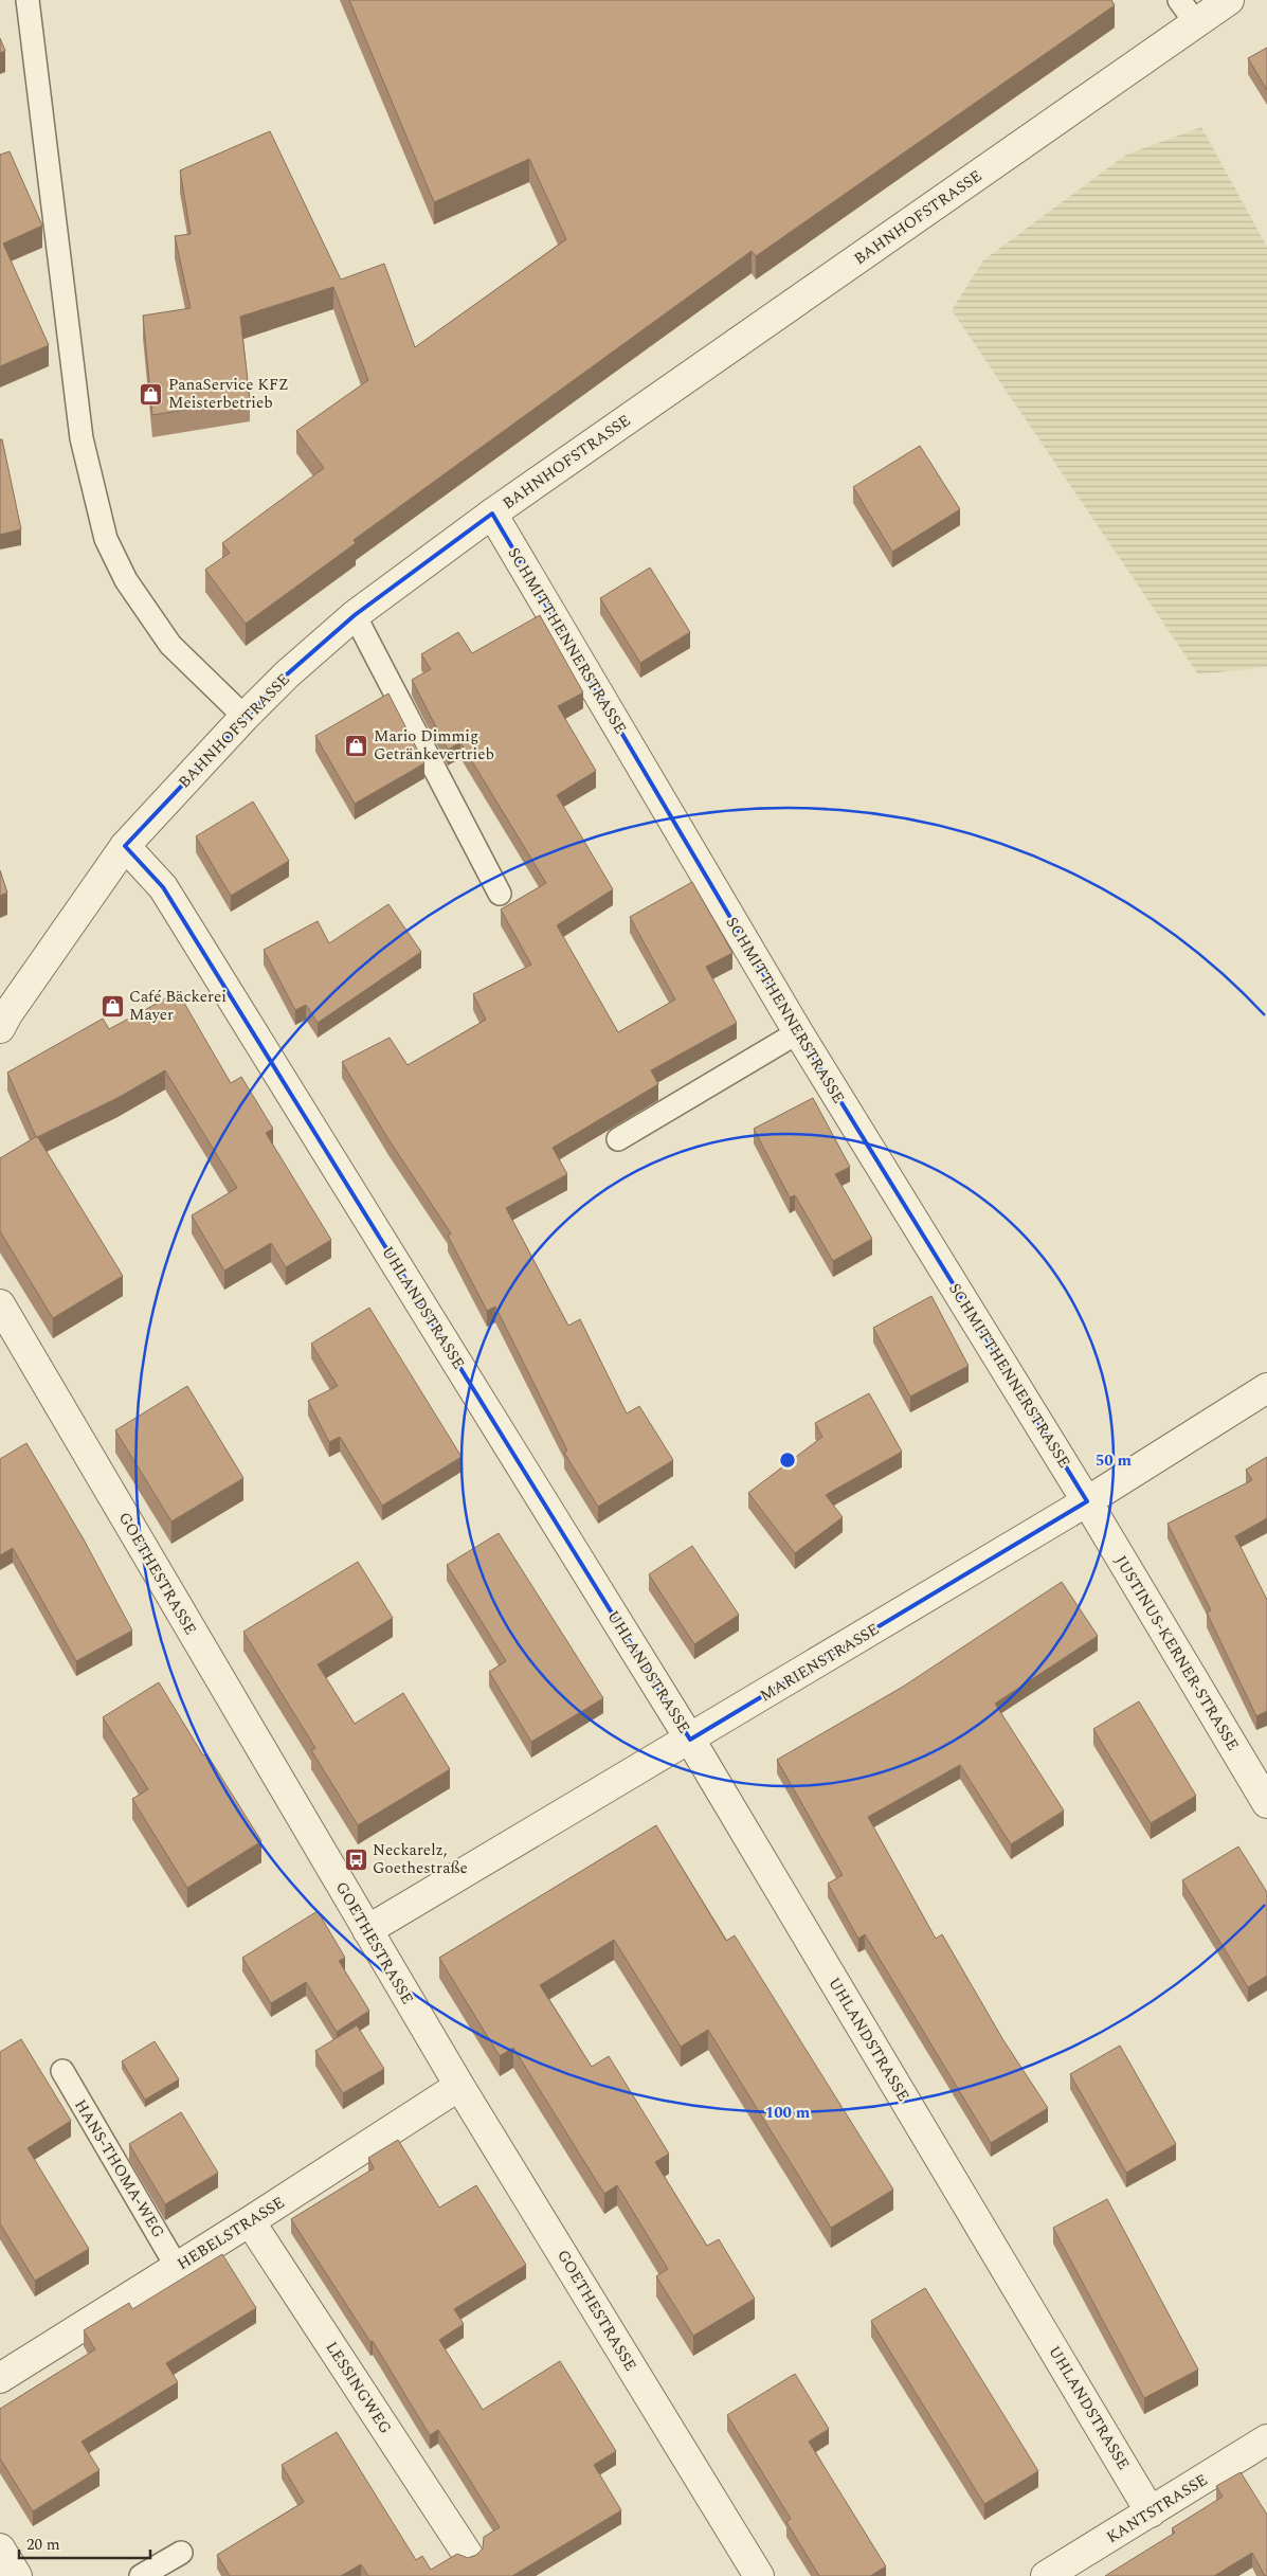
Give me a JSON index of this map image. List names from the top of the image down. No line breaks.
{"streets":{"street":["BAHNHOFSTRASSE","SCHMITTHENNERSTRASSE","UHLANDSTRASSE","GOETHESTRASSE","JUSTINUS-KERNER-STRASSE","MARIENSTRASSE","HEBELSTRASSE","LESSINGWEG","KANTSTRASSE"],"lane":["HANS-THOMA-WEG"]},"crossings":[["BAHNHOFSTRASSE","SCHMITTHENNERSTRASSE"],["BAHNHOFSTRASSE","UHLANDSTRASSE"],["SCHMITTHENNERSTRASSE","JUSTINUS-KERNER-STRASSE"],["SCHMITTHENNERSTRASSE","MARIENSTRASSE"],["UHLANDSTRASSE","MARIENSTRASSE"],["UHLANDSTRASSE","KANTSTRASSE"],["GOETHESTRASSE","MARIENSTRASSE"],["GOETHESTRASSE","HEBELSTRASSE"],["JUSTINUS-KERNER-STRASSE","MARIENSTRASSE"],["HANS-THOMA-WEG","HEBELSTRASSE"],["HEBELSTRASSE","LESSINGWEG"]],"places":{"shop":["PanaService KFZ Meisterbetrieb","Mario Dimmig Getränkevertrieb","Café Bäckerei Mayer"],"bus stop":["Neckarelz, Goethestraße"]},"scale_bar":"20 m","rings":["50 m","100 m"]}
